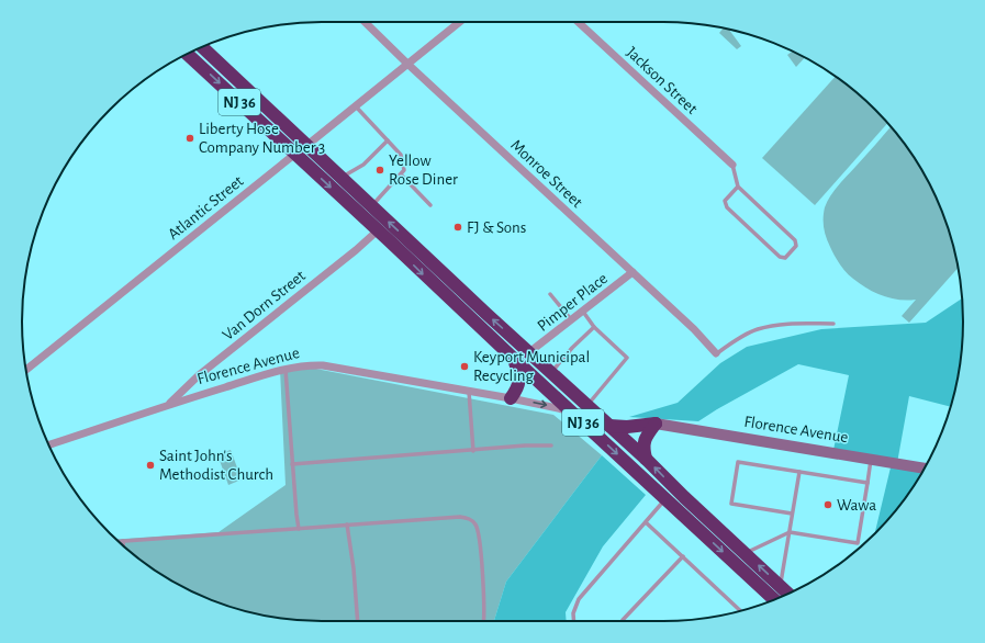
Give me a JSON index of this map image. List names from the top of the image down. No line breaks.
{"streets":{"highway":["NJ 36"],"street":["Jackson Street","Monroe Street","Atlantic Street","Pimper Place","Van Dorn Street","Florence Avenue"]},"crossings":[["NJ 36","Atlantic Street"],["NJ 36","Pimper Place"],["NJ 36","Van Dorn Street"],["NJ 36","Florence Avenue"],["Monroe Street","Atlantic Street"],["Monroe Street","Pimper Place"],["Van Dorn Street","Florence Avenue"]],"places":["Liberty Hose Company Number 3","Yellow Rose Diner","FJ & Sons","Keyport Municipal Recycling","Saint John's Methodist Church","Wawa"]}
